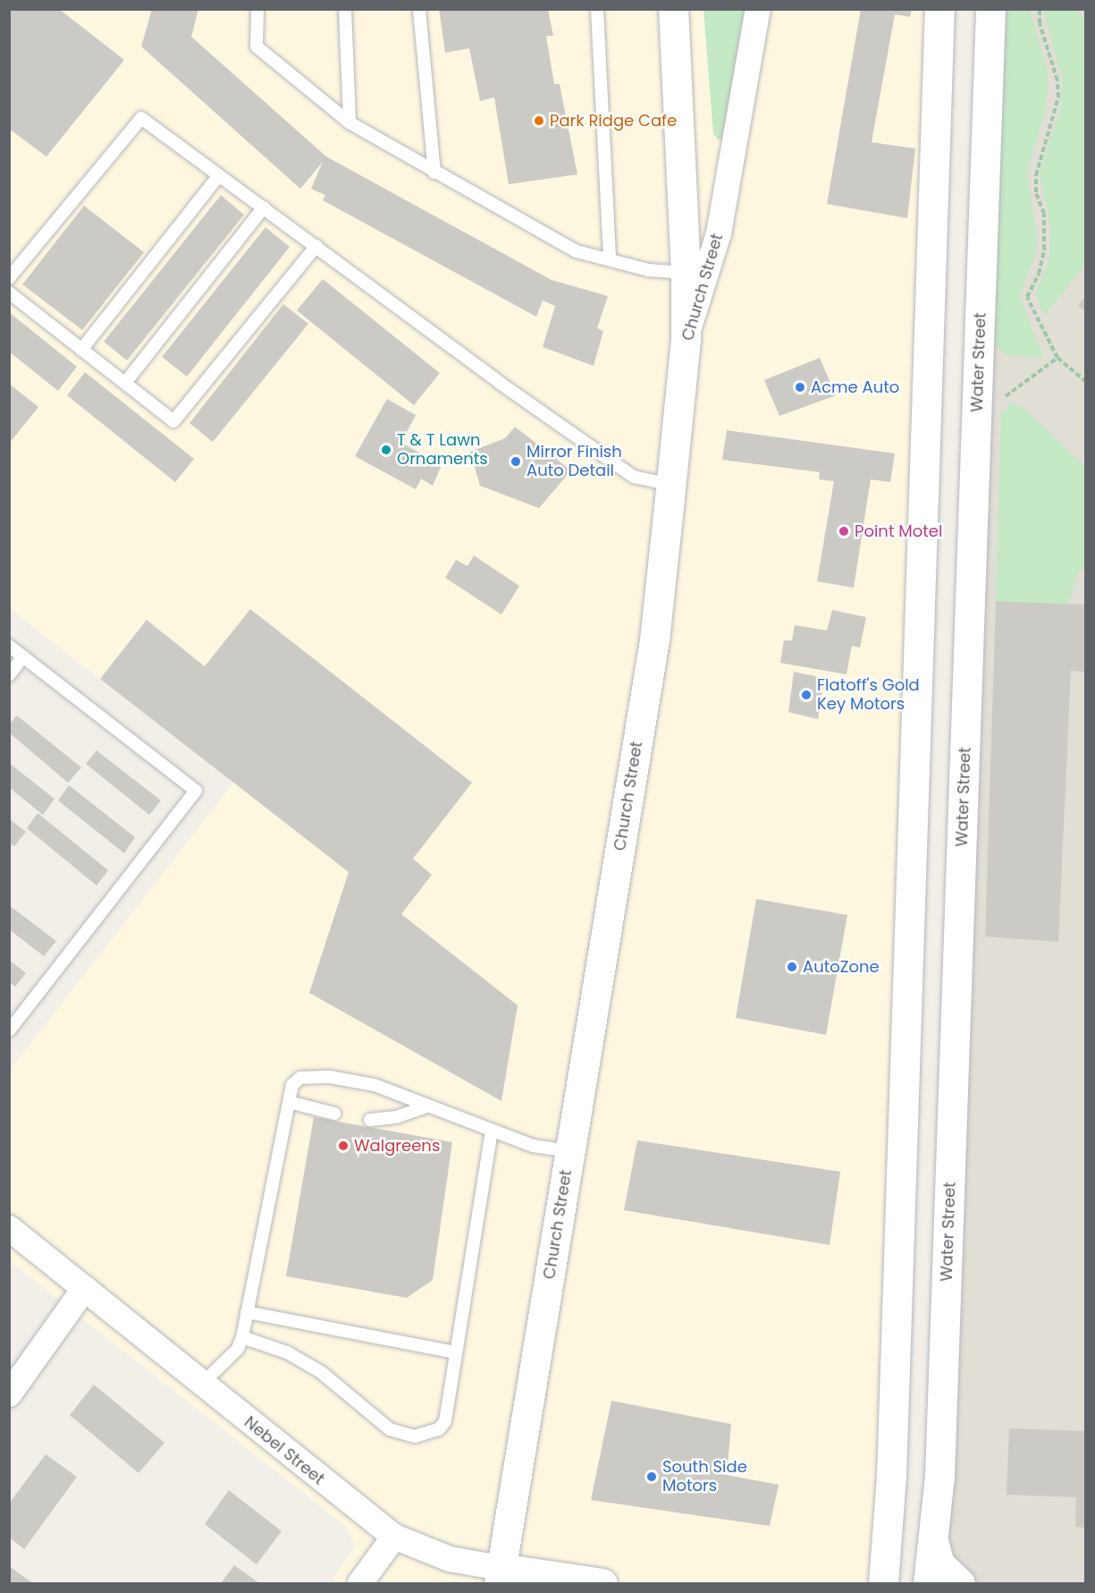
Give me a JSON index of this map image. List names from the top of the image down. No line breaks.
{"streets":{"main road":["Church Street","Water Street","Nebel Street"]},"crossings":[["Church Street","Nebel Street"]],"places":["Park Ridge Cafe","Acme Auto","T & T Lawn Ornaments","Mirror Finish Auto Detail","Point Motel","Flatoff's Gold Key Motors","AutoZone","Walgreens","South Side Motors"]}
